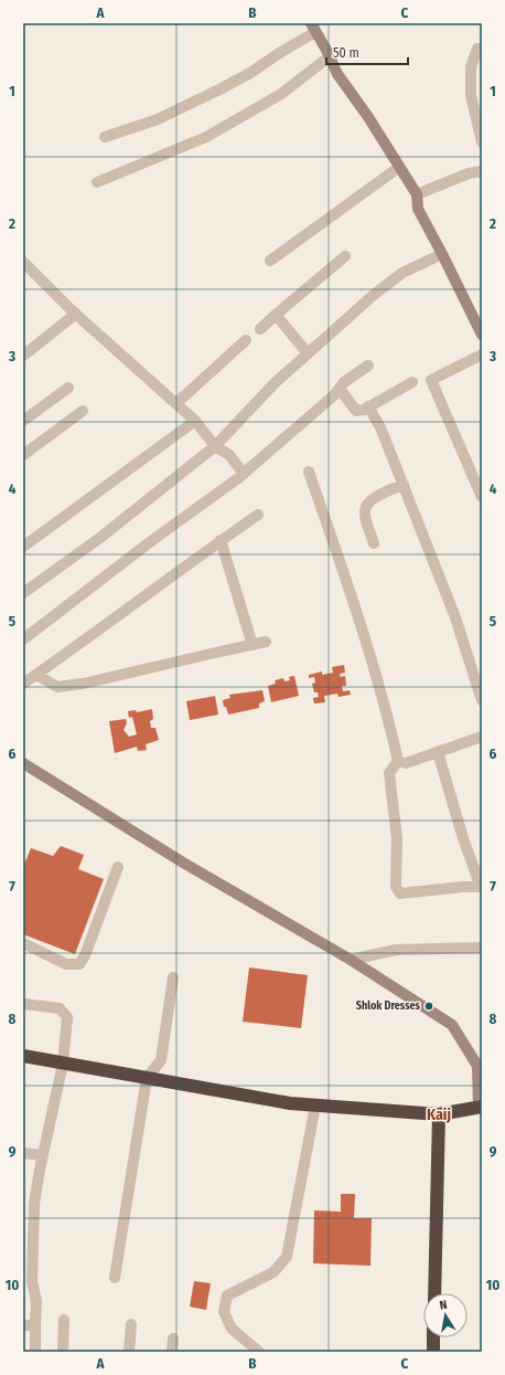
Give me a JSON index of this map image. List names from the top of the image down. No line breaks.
{"districts":["Kaij"],"places":["Shlok Dresses"],"scale_bar":"50 m","north":"top","grid":{"columns":["A","B","C"],"rows":["1","2","3","4","5","6","7","8","9","10"]}}
